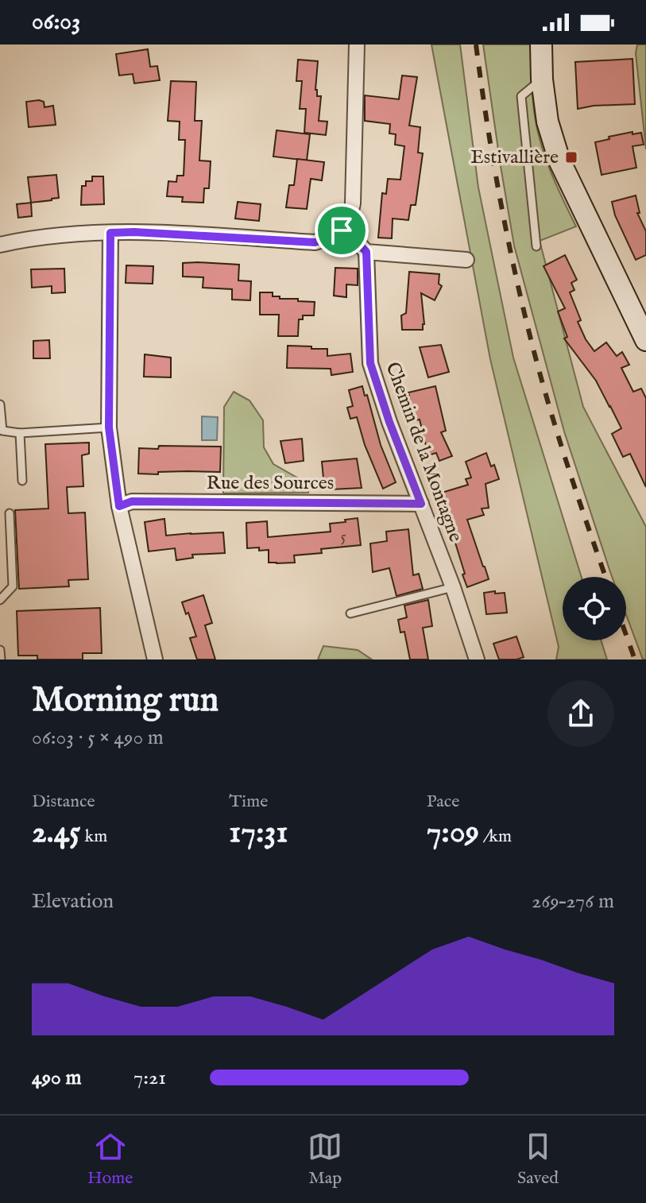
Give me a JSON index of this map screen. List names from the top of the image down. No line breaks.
{"streets":{"street":["Chemin de la Montagne","Rue des Sources"]},"crossings":[["Chemin de la Montagne","Rue des Sources"]],"places":{"transit":["Estivallière"]},"house_numbers":["5"],"page":{"status":"06:03","heading":["Morning run","06:03 · 5 × 490 m"],"stats":[["Distance","2.45 km"],["Time","17:31"],["Pace","7:09 /km"]],"chart":["Elevation","269–276 m"],"list":[{"name":"490 m","note":"7:21"}],"tabs":["Home","Map","Saved"]}}
